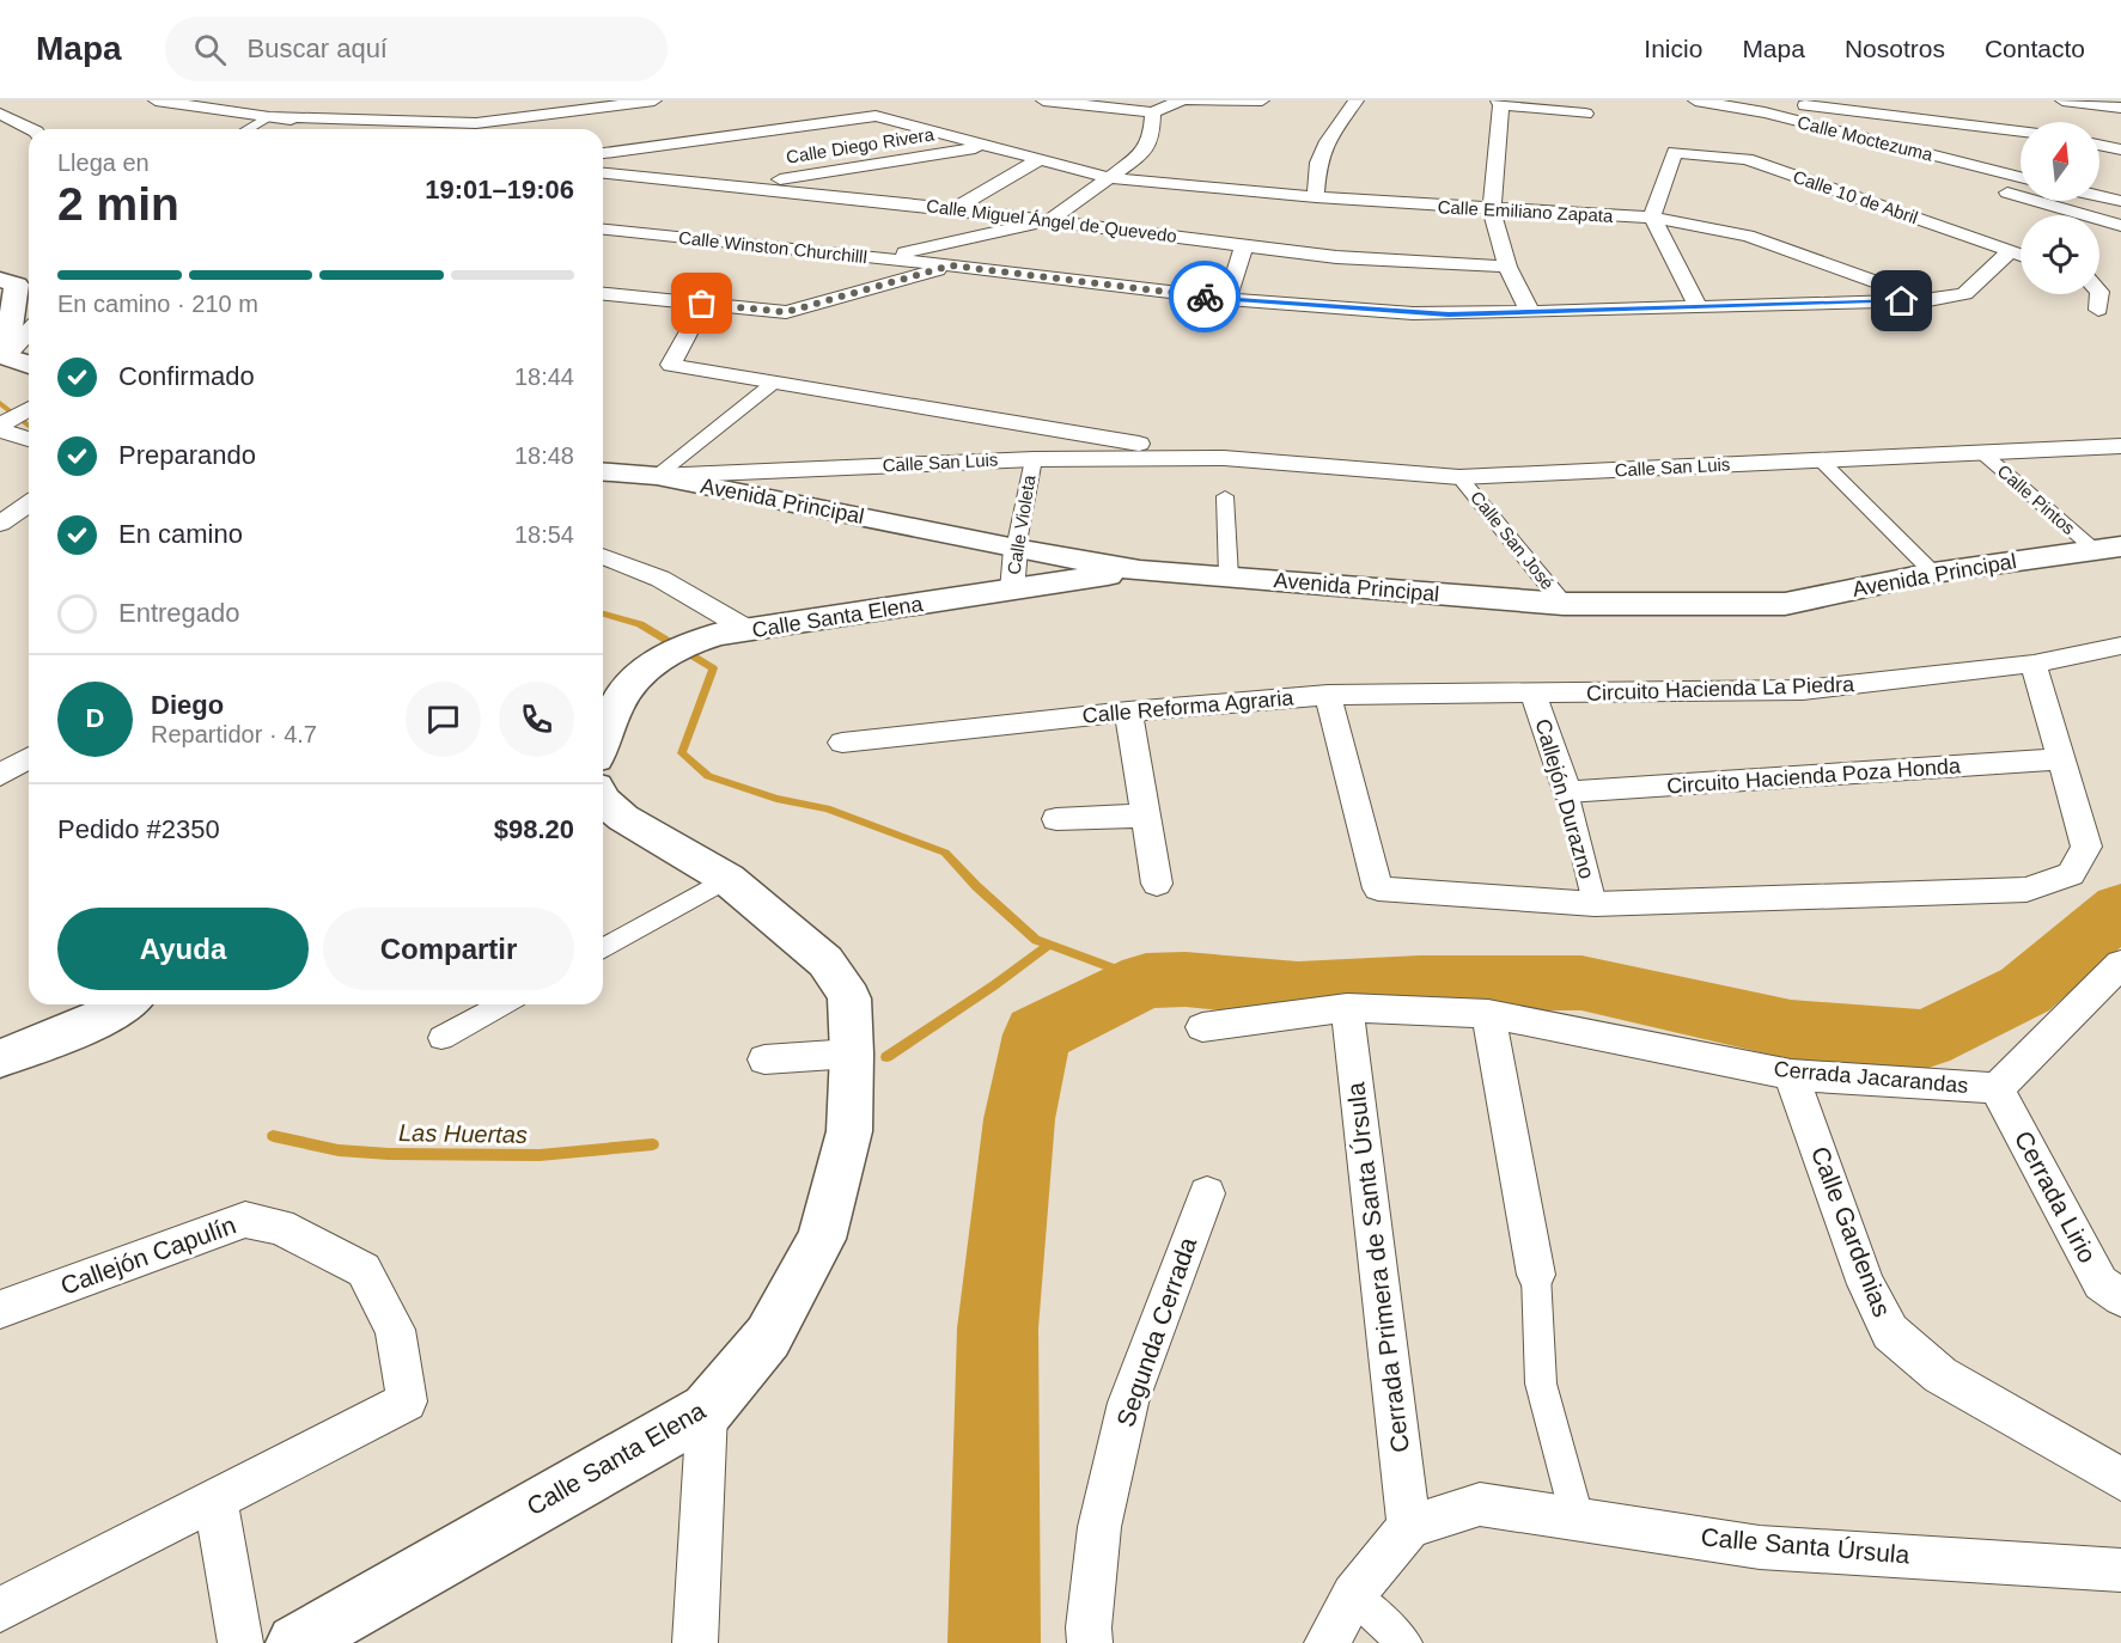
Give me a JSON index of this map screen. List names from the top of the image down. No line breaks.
{"streets":{"street":["Calle Moctezuma","Calle Diego Rivera","Calle 10 de Abril","Calle Emiliano Zapata","Calle Miguel Ángel de Quevedo","Calle Winston Churchilll","Calle San Luis","Calle Pintos","Avenida Principal","Calle Violeta","Calle San José","Calle Santa Elena","Circuito Hacienda La Piedra","Calle Reforma Agraria","Circuito Hacienda Poza Honda","Callejón Durazno","Cerrada Jacarandas","Cerrada Lirio","Calle Gardenias","Callejón Capulín","Cerrada Primera de Santa Úrsula","Segunda Cerrada","Calle Santa Úrsula"]},"crossings":[["Calle Diego Rivera","Calle Emiliano Zapata"],["Calle Diego Rivera","Calle Miguel Ángel de Quevedo"],["Calle 10 de Abril","Calle Emiliano Zapata"],["Calle 10 de Abril","Calle Winston Churchilll"],["Calle Emiliano Zapata","Calle Winston Churchilll"],["Calle San Luis","Calle Pintos"],["Calle San Luis","Avenida Principal"],["Calle San Luis","Calle Violeta"],["Calle San Luis","Calle San José"],["Calle Pintos","Avenida Principal"],["Avenida Principal","Calle Violeta"],["Avenida Principal","Calle San José"],["Avenida Principal","Calle Santa Elena"],["Calle Violeta","Calle Santa Elena"],["Circuito Hacienda La Piedra","Calle Reforma Agraria"],["Circuito Hacienda La Piedra","Callejón Durazno"],["Calle Reforma Agraria","Callejón Durazno"],["Circuito Hacienda Poza Honda","Callejón Durazno"],["Cerrada Jacarandas","Cerrada Lirio"],["Cerrada Jacarandas","Calle Gardenias"],["Cerrada Jacarandas","Cerrada Primera de Santa Úrsula"],["Cerrada Primera de Santa Úrsula","Calle Santa Úrsula"]],"water":["Las Huertas"],"north":"top","page":{"header":"Mapa","search":"Buscar aquí","nav":["Inicio","Mapa","Nosotros","Contacto"],"heading":["2 min","Llega en","19:01–19:06"],"panel":["Diego","Repartidor · 4.7","Pedido #2350","$98.20"],"bar":"En camino · 210 m","list":[["Confirmado","18:44"],["Preparando","18:48"],["En camino","18:54"],"Entregado"],"round":"D","buttons":["Ayuda","Compartir"]}}
